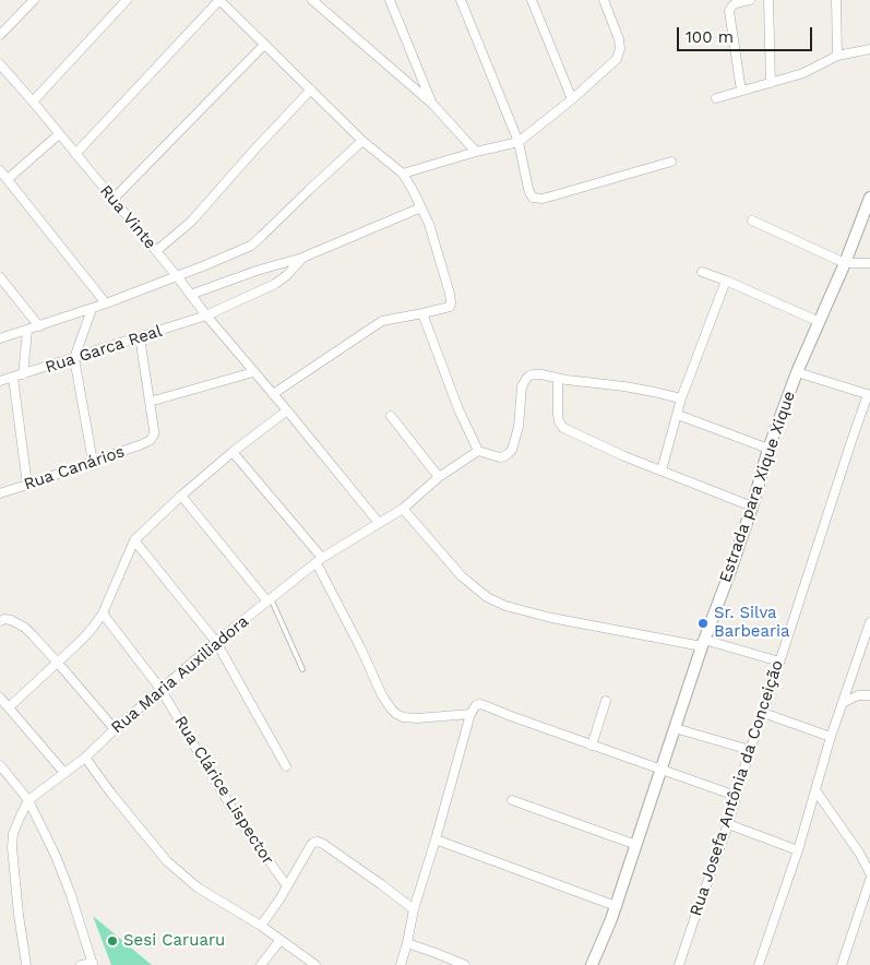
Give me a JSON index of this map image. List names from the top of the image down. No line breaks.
{"streets":{"street":["Rua Vinte","Rua Garca Real","Rua Canários","Estrada para Xique Xique","Rua Maria Auxiliadora","Rua Josefa Antônia da Conceição","Rua Clárice Lispector"]},"crossings":[["Rua Vinte","Rua Garca Real"],["Rua Vinte","Rua Maria Auxiliadora"],["Rua Maria Auxiliadora","Rua Clárice Lispector"]],"places":["Sr. Silva Barbearia","Sesi Caruaru"],"scale_bar":"100 m"}
